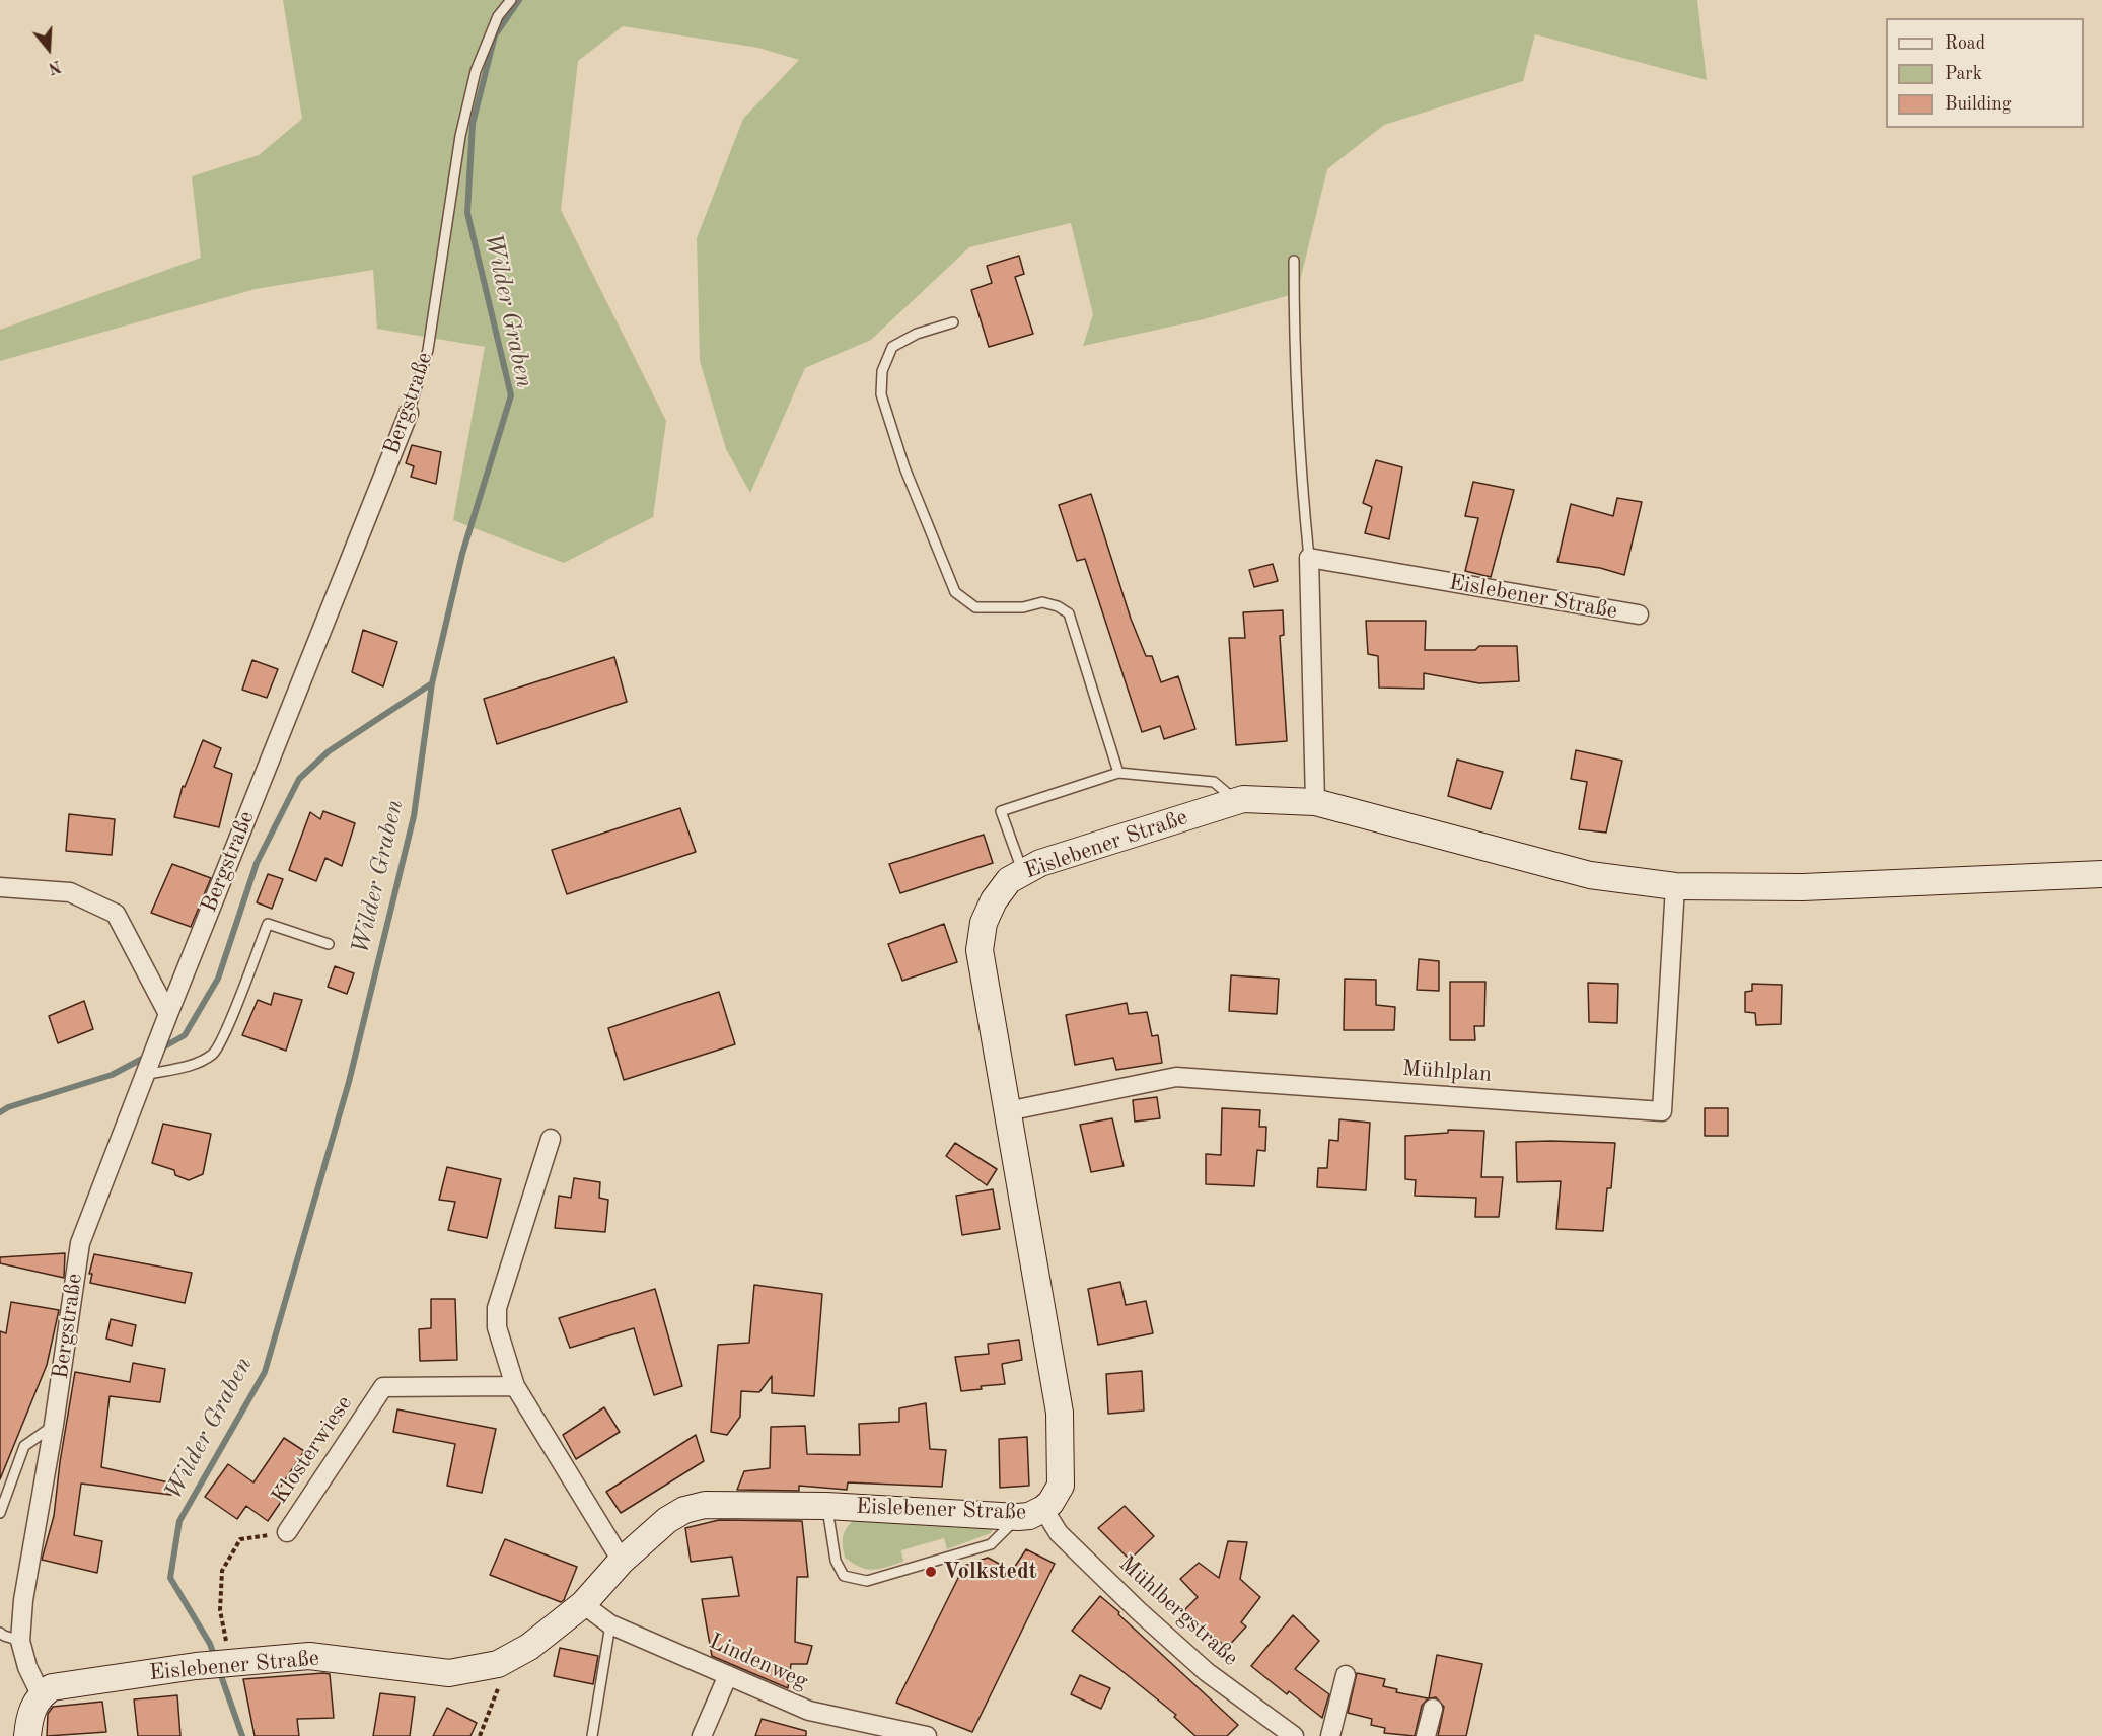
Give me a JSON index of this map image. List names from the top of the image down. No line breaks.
{"streets":{"main road":["Eislebener Straße"],"street":["Bergstraße","Mühlplan","Klosterwiese","Mühlbergstraße","Lindenweg"]},"crossings":[["Bergstraße","Eislebener Straße"],["Eislebener Straße","Mühlplan"],["Eislebener Straße","Klosterwiese"],["Eislebener Straße","Mühlbergstraße"],["Eislebener Straße","Lindenweg"]],"water":["Wilder Graben"],"places":["Volkstedt"],"legend":["Road","Park","Building"],"north":"bottom"}
